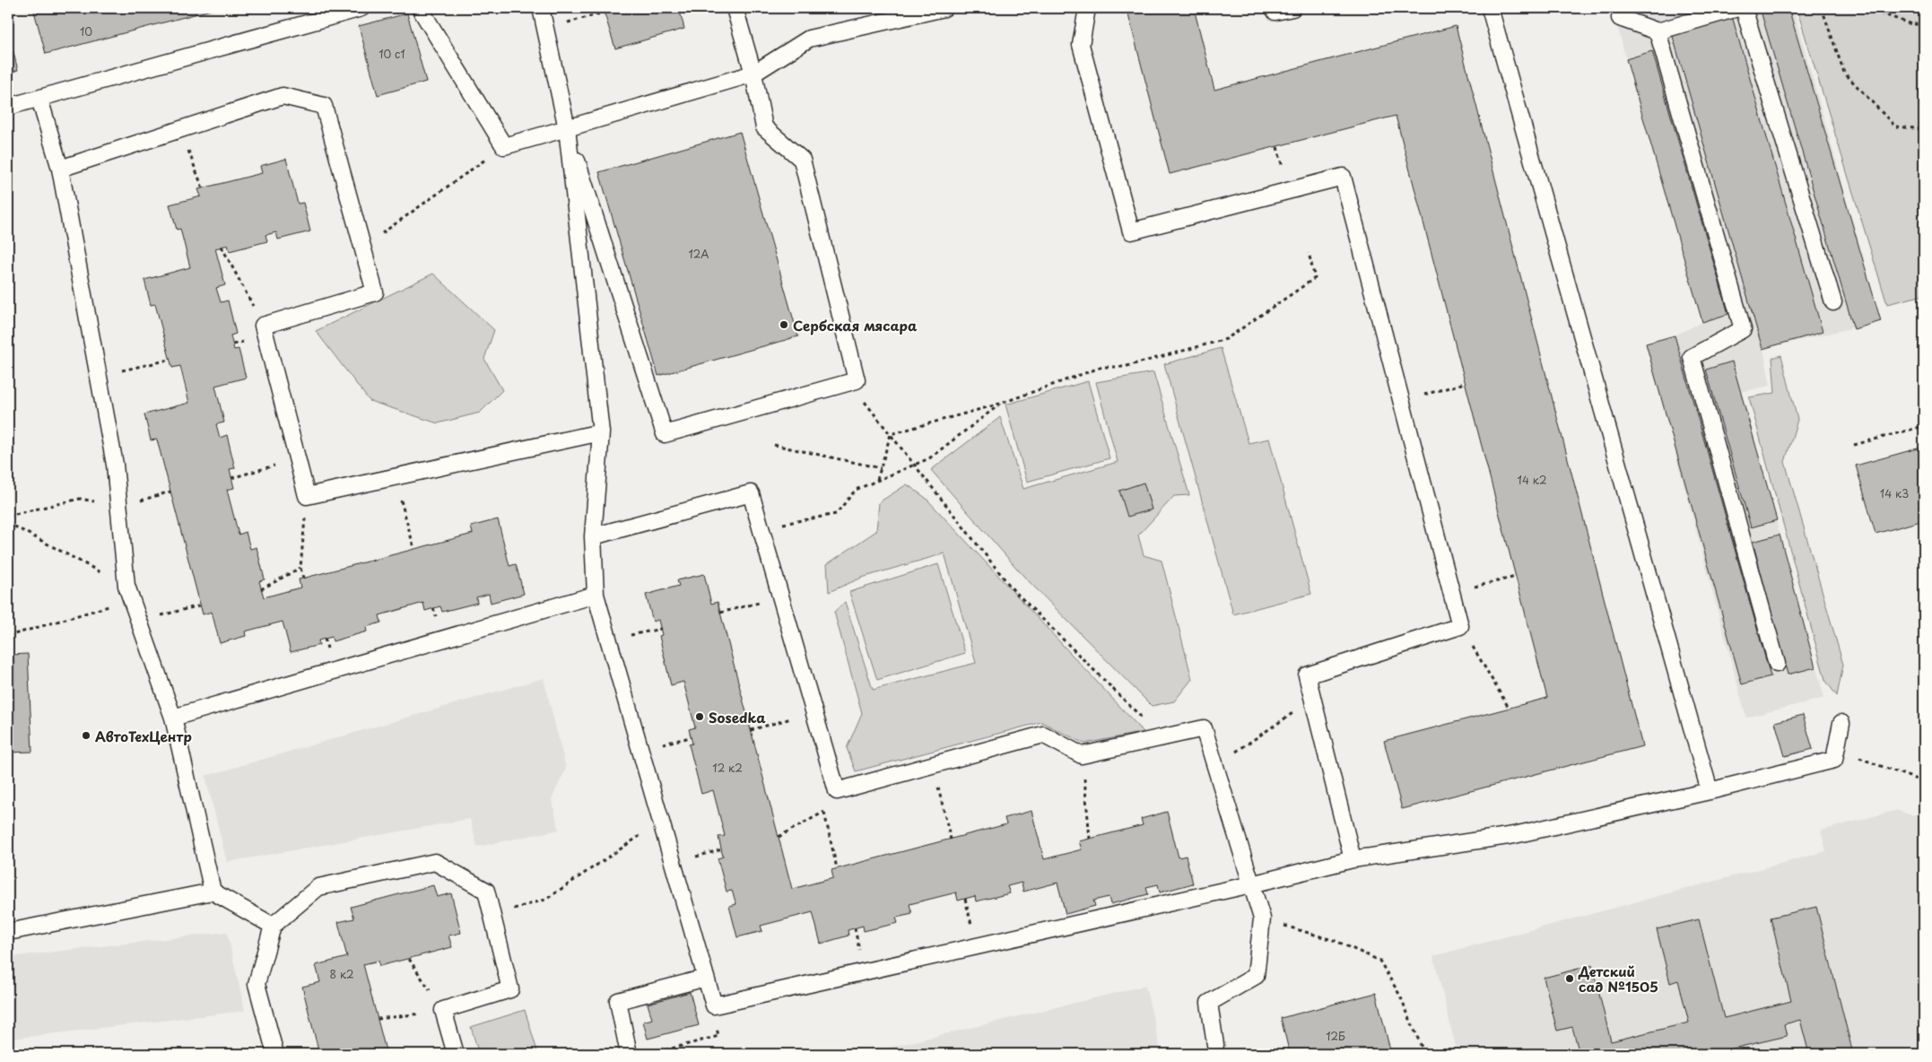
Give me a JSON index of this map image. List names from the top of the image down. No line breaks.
{"places":["Сербская мясара","Sosedka","АвтоТехЦентр","Детский сад №1505"],"house_numbers":["10","10 с1","12А","14 к2","14 к3","12 к2","8 к2","12Б"]}
